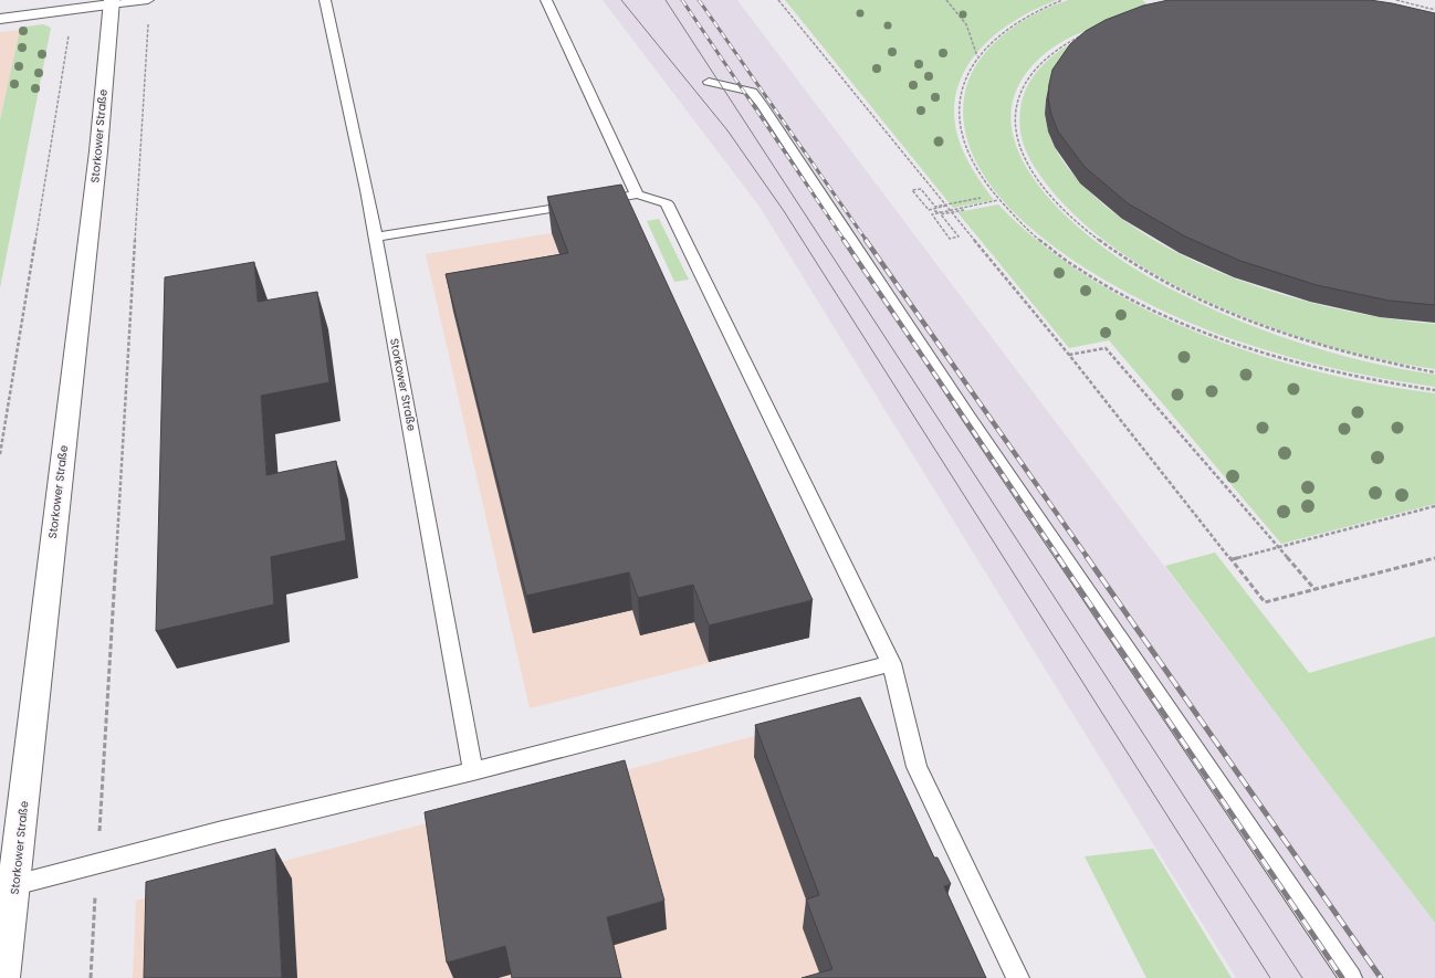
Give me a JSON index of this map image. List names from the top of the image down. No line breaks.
{"streets":{"main road":["Storkower Straße"]}}
